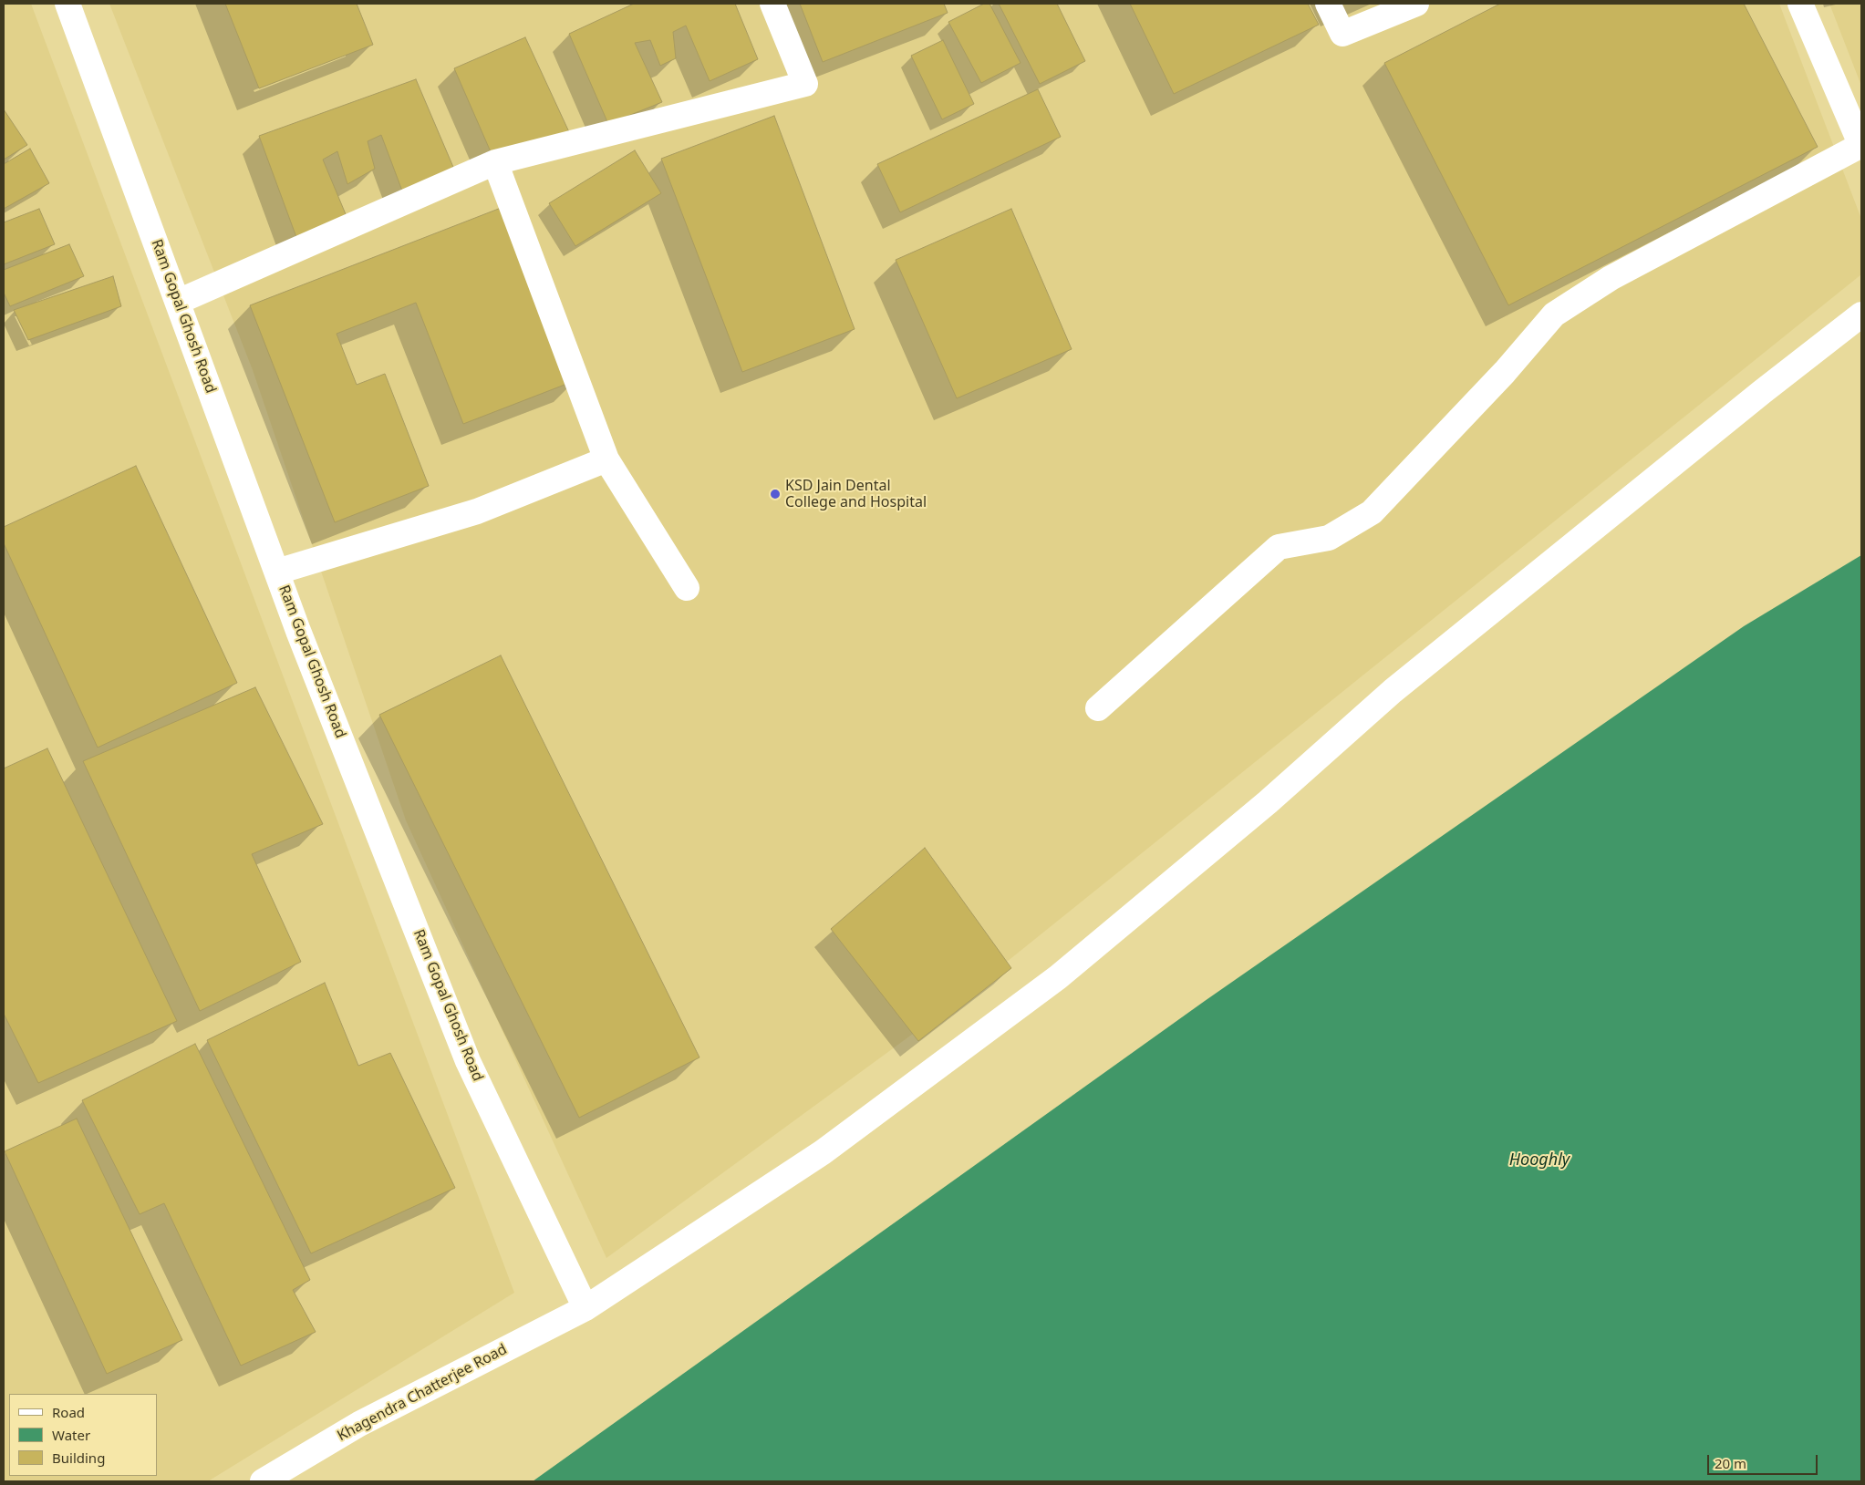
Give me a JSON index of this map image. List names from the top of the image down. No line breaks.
{"streets":{"street":["Ram Gopal Ghosh Road","Khagendra Chatterjee Road"]},"crossings":[["Ram Gopal Ghosh Road","Khagendra Chatterjee Road"]],"water":["Hooghly"],"places":["KSD Jain Dental College and Hospital"],"legend":["Road","Water","Building"],"scale_bar":"20 m"}
